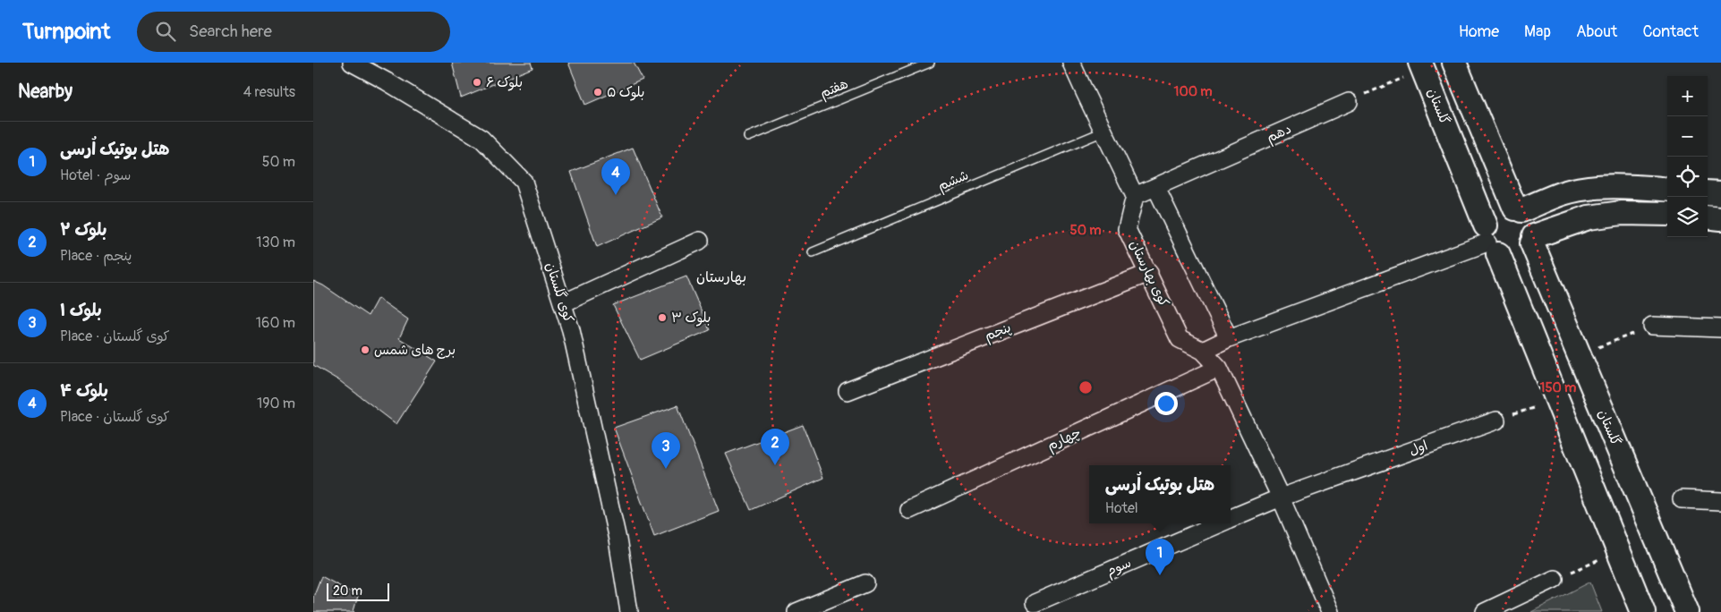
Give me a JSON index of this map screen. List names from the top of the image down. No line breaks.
{"streets":{"main road":["گلستان"],"street":["دهم","کوی بهارستان","کوی گلستان","پنجم","چهارم","اول","سوم"],"lane":["هفتم","ششم"]},"crossings":[["دهم","کوی بهارستان"],["کوی بهارستان","پنجم"],["کوی بهارستان","چهارم"],["کوی بهارستان","اول"],["کوی بهارستان","سوم"],["اول","سوم"]],"districts":["بهارستان"],"places":["بلوک ۶","بلوک ۵","بلوک ۳","برج های شمس"],"scale_bar":"20 m","page":{"header":"Turnpoint","search":"Search here","nav":["Home","Map","About","Contact"],"heading":["Nearby","4 results"],"map_buttons":["+","−"],"list":[{"mark":"1","name":"هتل بوتیک اُرسی","note":"Hotel · سوم","value":"50 m"},{"mark":"2","name":"بلوک ۲","note":"Place · پنجم","value":"130 m"},{"mark":"3","name":"بلوک ۱","note":"Place · کوی گلستان","value":"160 m"},{"mark":"4","name":"بلوک ۴","note":"Place · کوی گلستان","value":"190 m"}],"pins":["4","2","3","1"],"popup":["هتل بوتیک اُرسی","Hotel"],"scale":"20 m"},"rings":["100 m","50 m","150 m"]}
